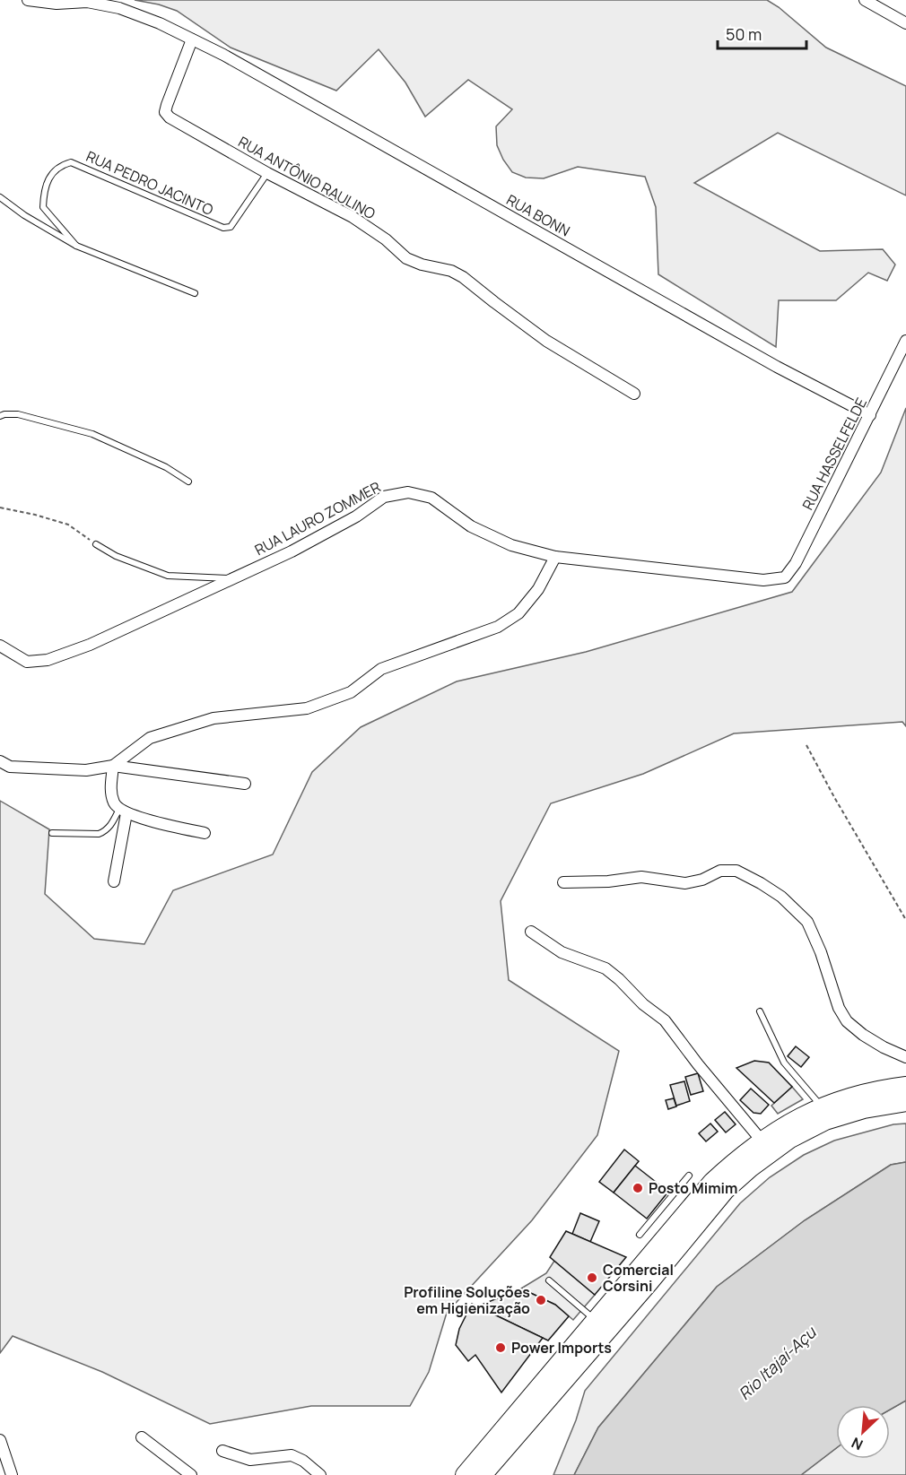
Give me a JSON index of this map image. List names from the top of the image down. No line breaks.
{"streets":{"street":["RUA ANTÔNIO RAULINO","RUA BONN","RUA HASSELFELDE","RUA LAURO ZOMMER"],"lane":["RUA PEDRO JACINTO"]},"crossings":[["RUA ANTÔNIO RAULINO","RUA PEDRO JACINTO"],["RUA ANTÔNIO RAULINO","RUA BONN"],["RUA BONN","RUA HASSELFELDE"],["RUA HASSELFELDE","RUA LAURO ZOMMER"]],"water":["Rio Itajaí-Açu"],"places":["Posto Mimim","Comercial Corsini","Profiline Soluções em Higienização","Power Imports"],"scale_bar":"50 m","north":"bottom left"}
